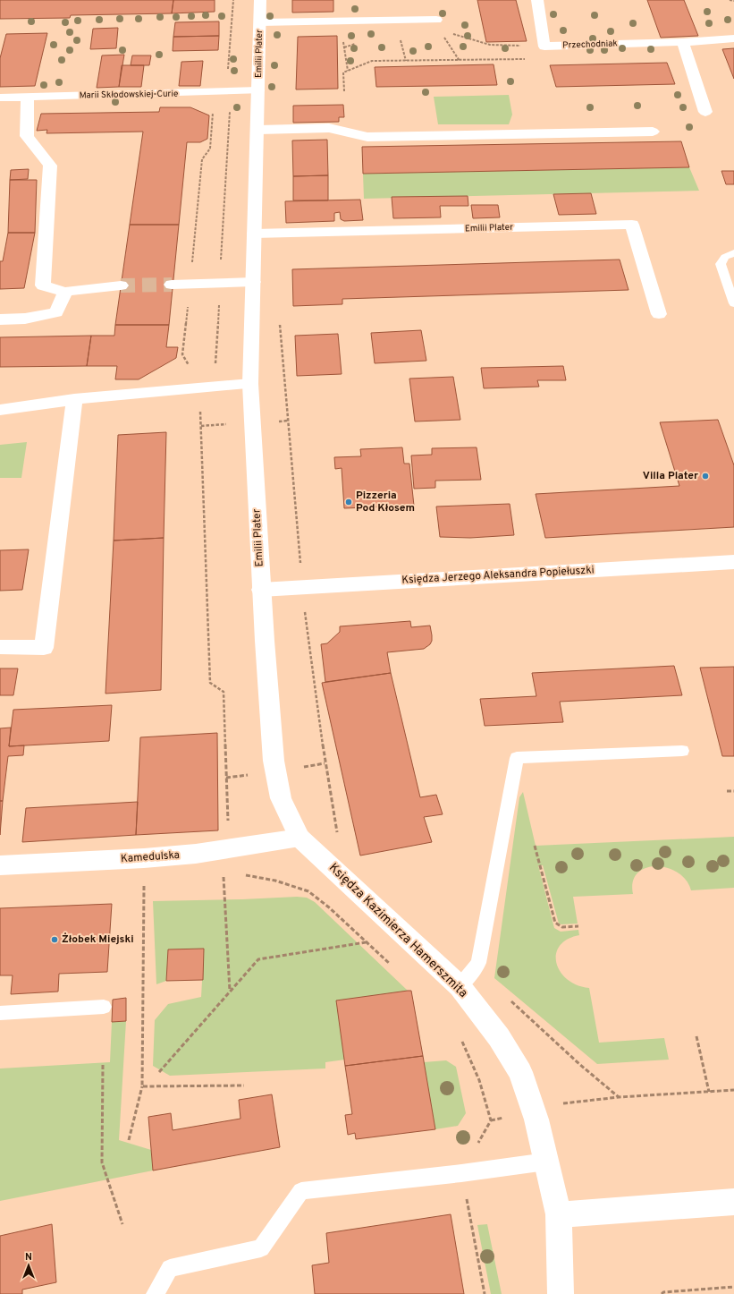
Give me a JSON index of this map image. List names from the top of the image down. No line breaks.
{"streets":{"street":["Przechodniak","Emilii Plater","Marii Skłodowskiej-Curie","Księdza Jerzego Aleksandra Popiełuszki","Kamedulska","Księdza Kazimierza Hamerszmita"]},"crossings":[["Emilii Plater","Marii Skłodowskiej-Curie"],["Emilii Plater","Księdza Jerzego Aleksandra Popiełuszki"],["Emilii Plater","Kamedulska"],["Emilii Plater","Księdza Kazimierza Hamerszmita"],["Kamedulska","Księdza Kazimierza Hamerszmita"]],"places":["Villa Plater","Pizzeria Pod Kłosem","Żłobek Miejski"],"north":"top"}
